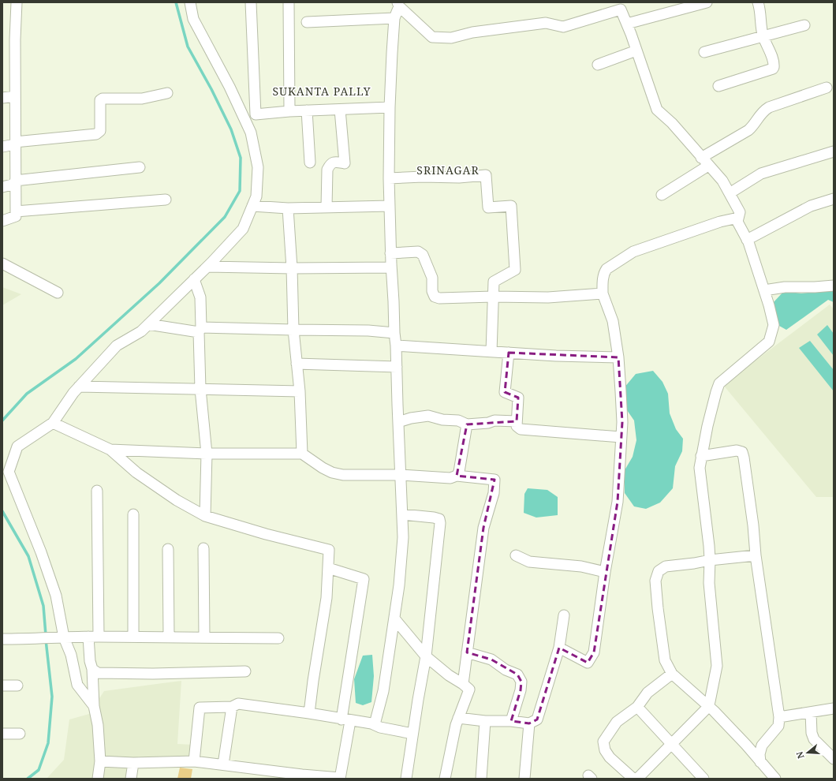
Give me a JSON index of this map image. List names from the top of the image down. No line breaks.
{"districts":["SUKANTA PALLY","SRINAGAR"],"north":"left"}
